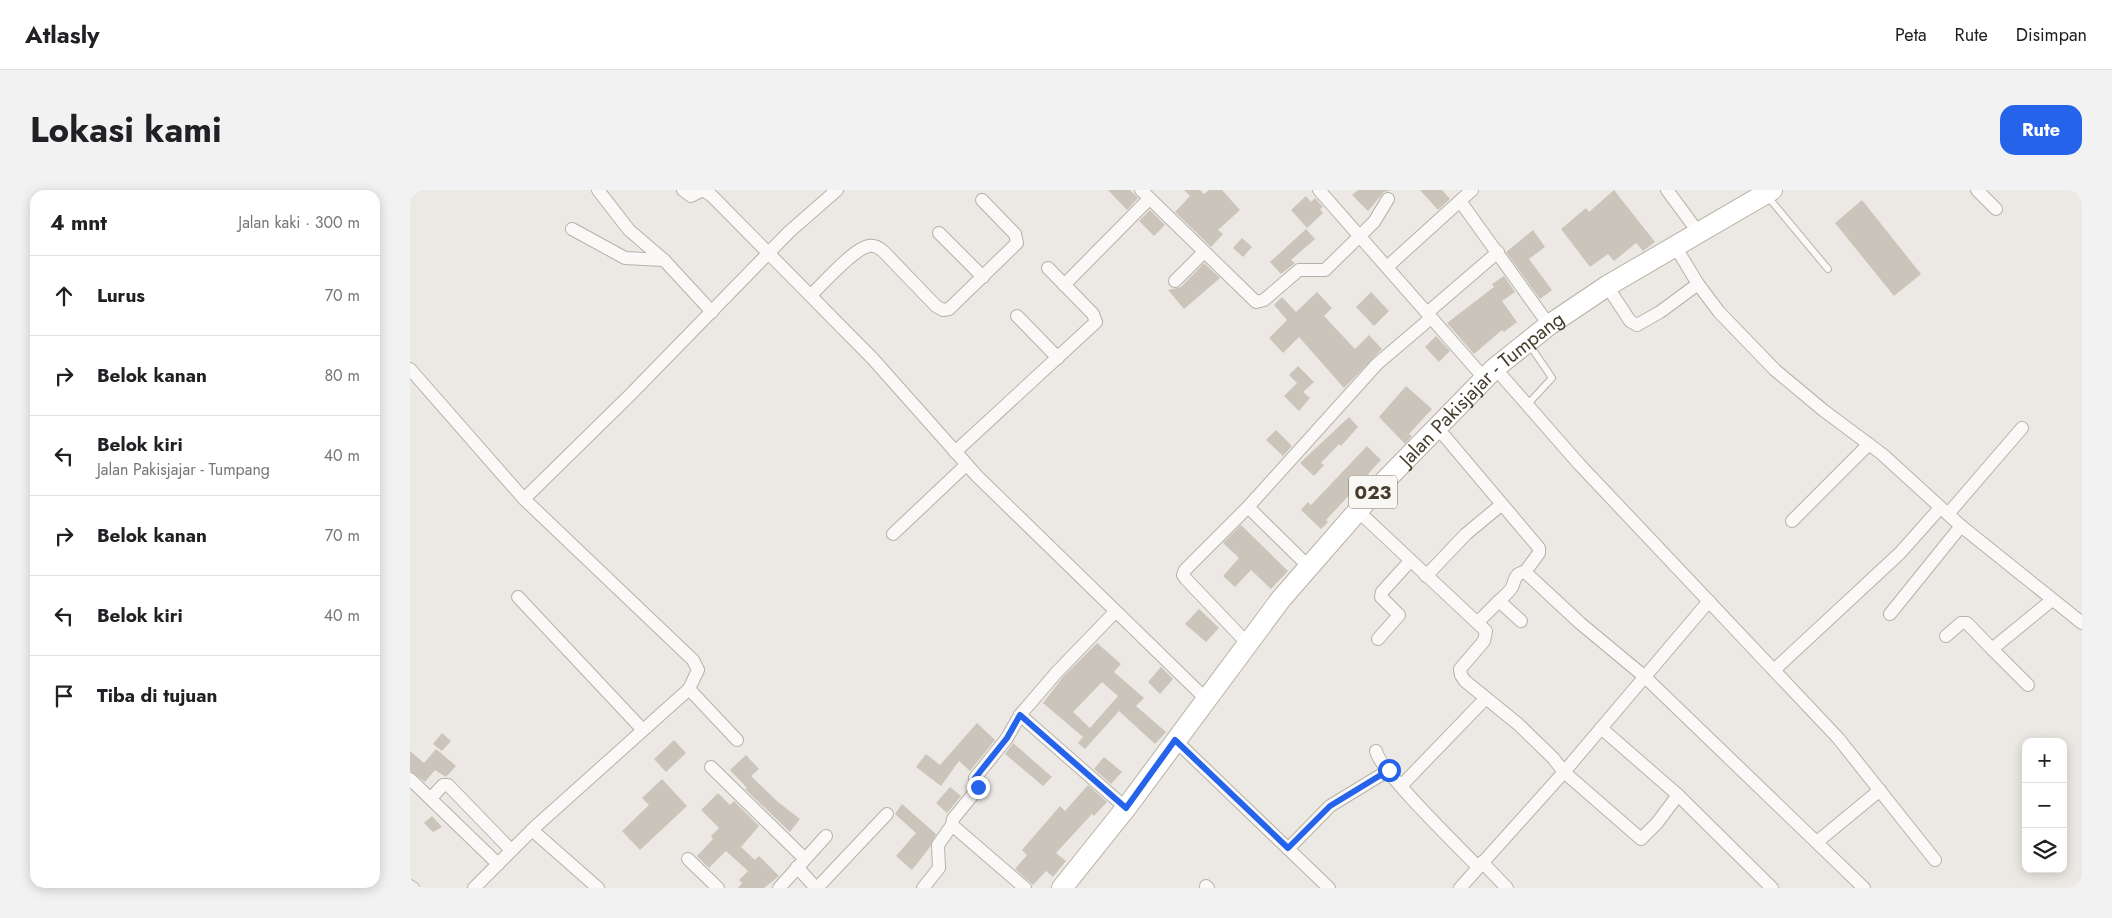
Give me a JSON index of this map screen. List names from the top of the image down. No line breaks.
{"streets":{"main road":["Jalan Pakisjajar - Tumpang","023"]},"page":{"header":"Atlasly","nav":["Peta","Rute","Disimpan"],"title":"Lokasi kami","buttons":"Rute","heading":["4 mnt","Jalan kaki · 300 m"],"list":[["Lurus","70 m"],["Belok kanan","80 m"],["Belok kiri","Jalan Pakisjajar - Tumpang","40 m"],["Belok kanan","70 m"],["Belok kiri","40 m"],"Tiba di tujuan"],"map_buttons":["+","−"]}}
